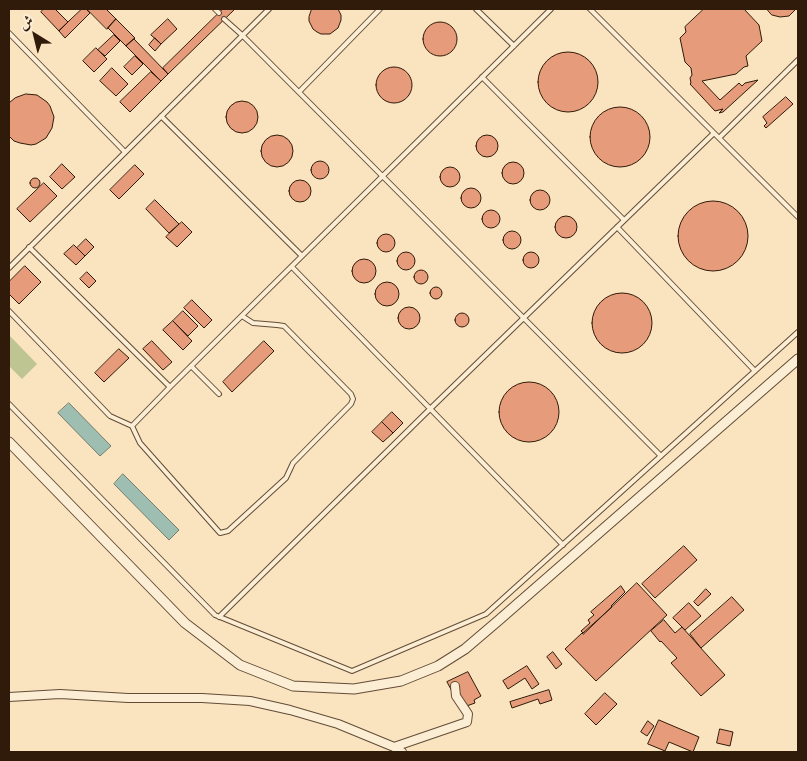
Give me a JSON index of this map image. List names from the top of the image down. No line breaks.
{"north":"top left"}
